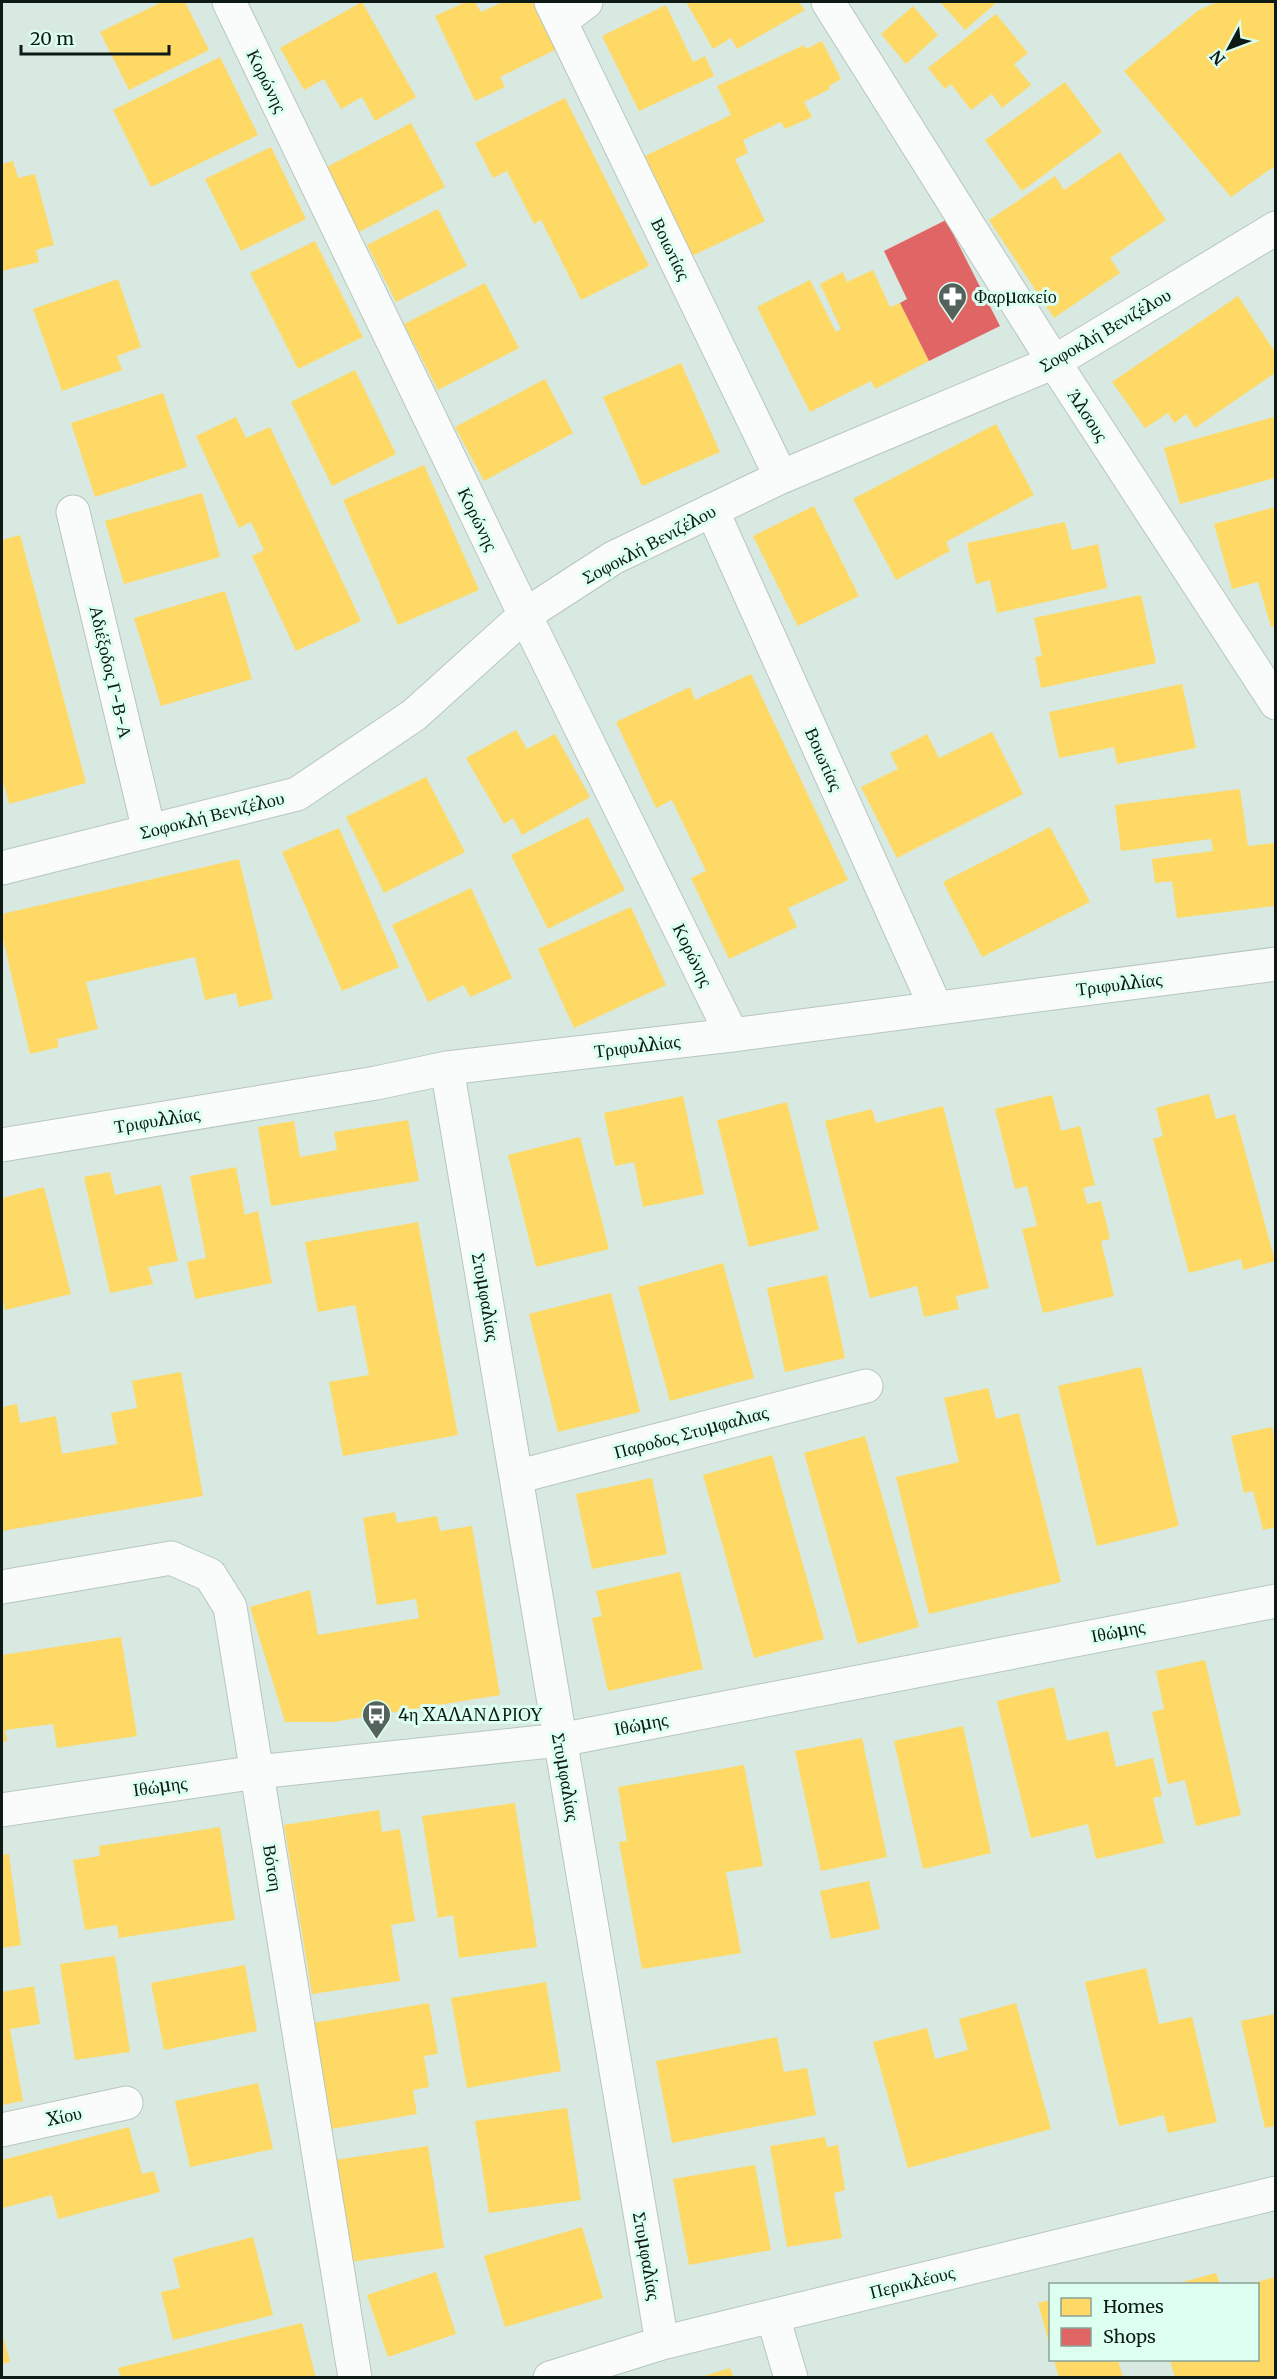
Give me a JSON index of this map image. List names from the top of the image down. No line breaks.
{"streets":{"street":["Κορώνης","Βοιωτίας","Σοφοκλή Βενιζέλου","Άλσους","Αδιέξοδος Γ-Β-Α","Τριφυλλίας","Στυμφαλίας","Παροδος Στυμφαλιας","Ιθώμης","Βότση","Χίου","Περικλέους"]},"crossings":[["Κορώνης","Σοφοκλή Βενιζέλου"],["Κορώνης","Τριφυλλίας"],["Βοιωτίας","Σοφοκλή Βενιζέλου"],["Βοιωτίας","Τριφυλλίας"],["Σοφοκλή Βενιζέλου","Άλσους"],["Σοφοκλή Βενιζέλου","Αδιέξοδος Γ-Β-Α"],["Τριφυλλίας","Στυμφαλίας"],["Στυμφαλίας","Παροδος Στυμφαλιας"],["Στυμφαλίας","Ιθώμης"],["Στυμφαλίας","Περικλέους"],["Ιθώμης","Βότση"]],"places":{"pharmacy":["Φαρμακείο"],"bus stop":["4η ΧΑΛΑΝΔΡΙΟΥ"]},"legend":["Homes","Shops"],"scale_bar":"20 m","north":"bottom left"}
